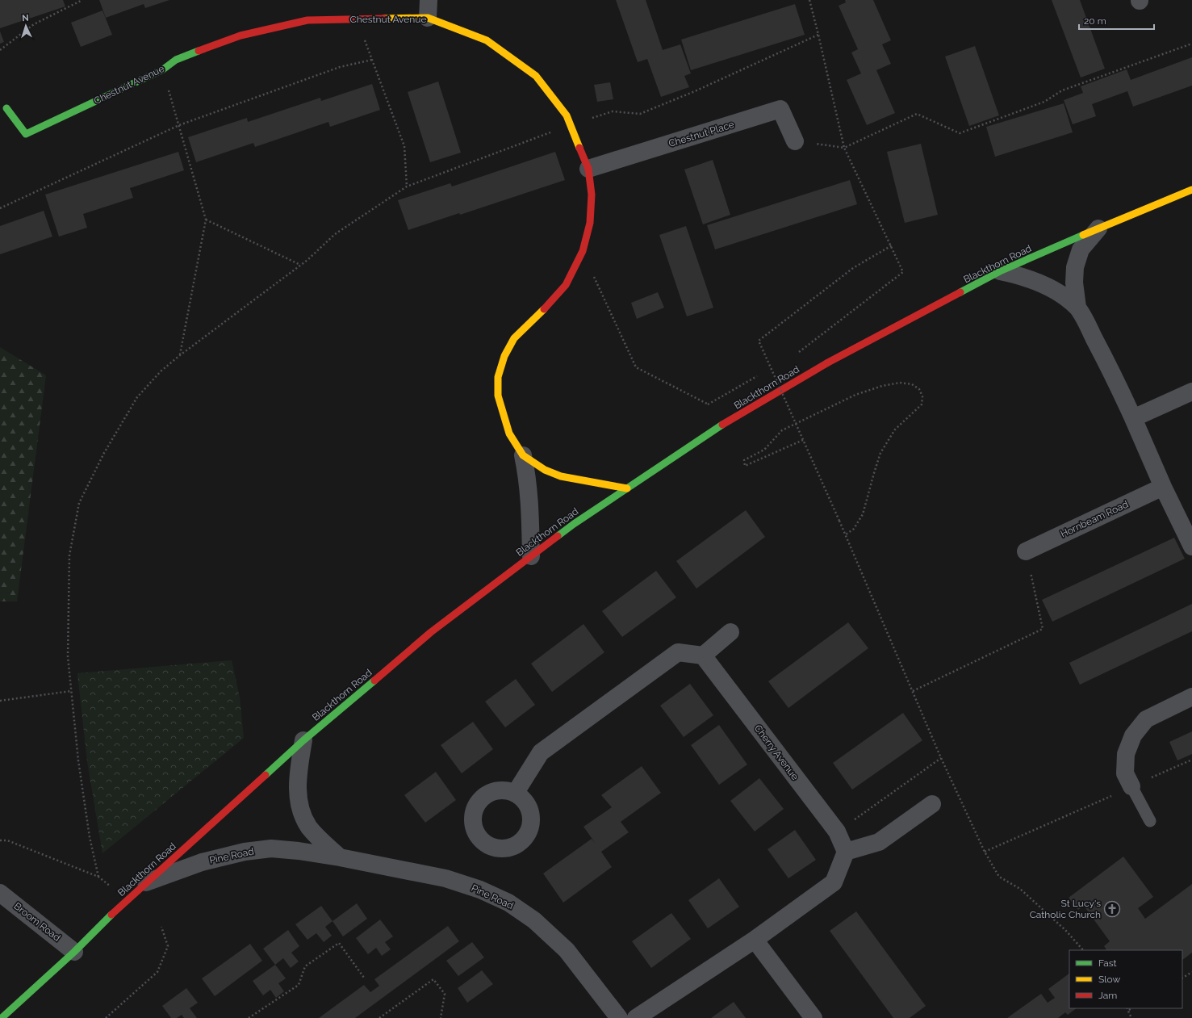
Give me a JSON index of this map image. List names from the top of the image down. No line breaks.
{"streets":{"street":["Chestnut Avenue","Chestnut Place","Blackthorn Road","Hornbeam Road","Cherry Avenue","Pine Road","Broom Road"]},"crossings":[["Chestnut Avenue","Chestnut Place"],["Chestnut Avenue","Blackthorn Road"],["Blackthorn Road","Pine Road"],["Blackthorn Road","Broom Road"]],"places":{"church":["St Lucy's Catholic Church"]},"legend":["Fast","Slow","Jam"],"scale_bar":"20 m","north":"top"}
